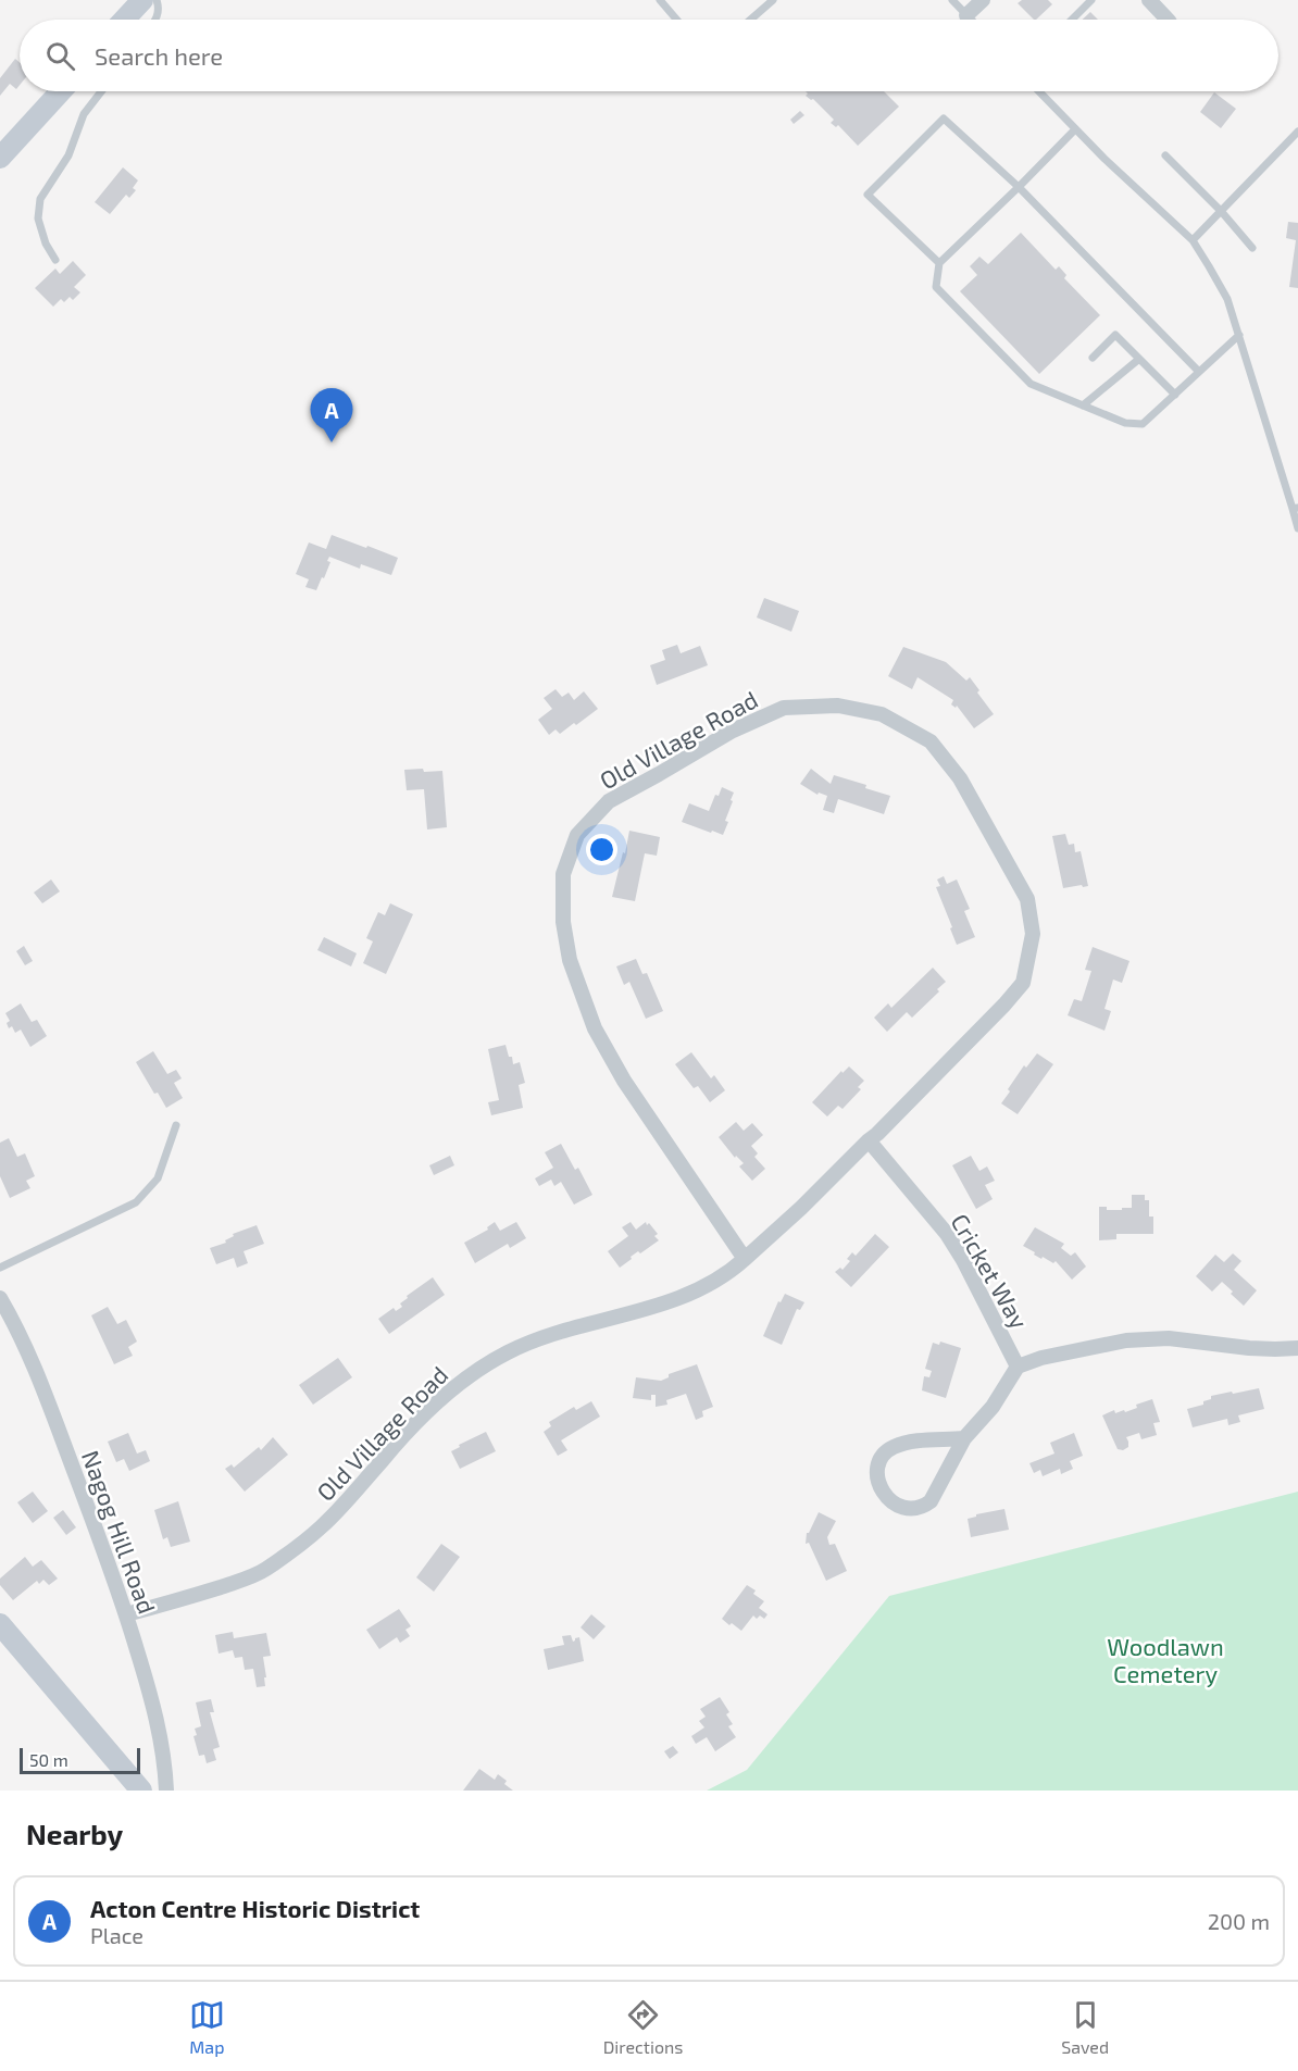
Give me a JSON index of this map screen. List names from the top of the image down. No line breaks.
{"streets":{"street":["Old Village Road","Cricket Way","Nagog Hill Road"]},"crossings":[["Old Village Road","Cricket Way"],["Old Village Road","Nagog Hill Road"]],"parks":["Woodlawn Cemetery"],"scale_bar":"50 m","page":{"search":"Search here","pins":"A","scale":"50 m","heading":"Nearby","list":[{"mark":"A","name":"Acton Centre Historic District","note":"Place","value":"200 m"}],"nav":["Map","Directions","Saved"]}}
